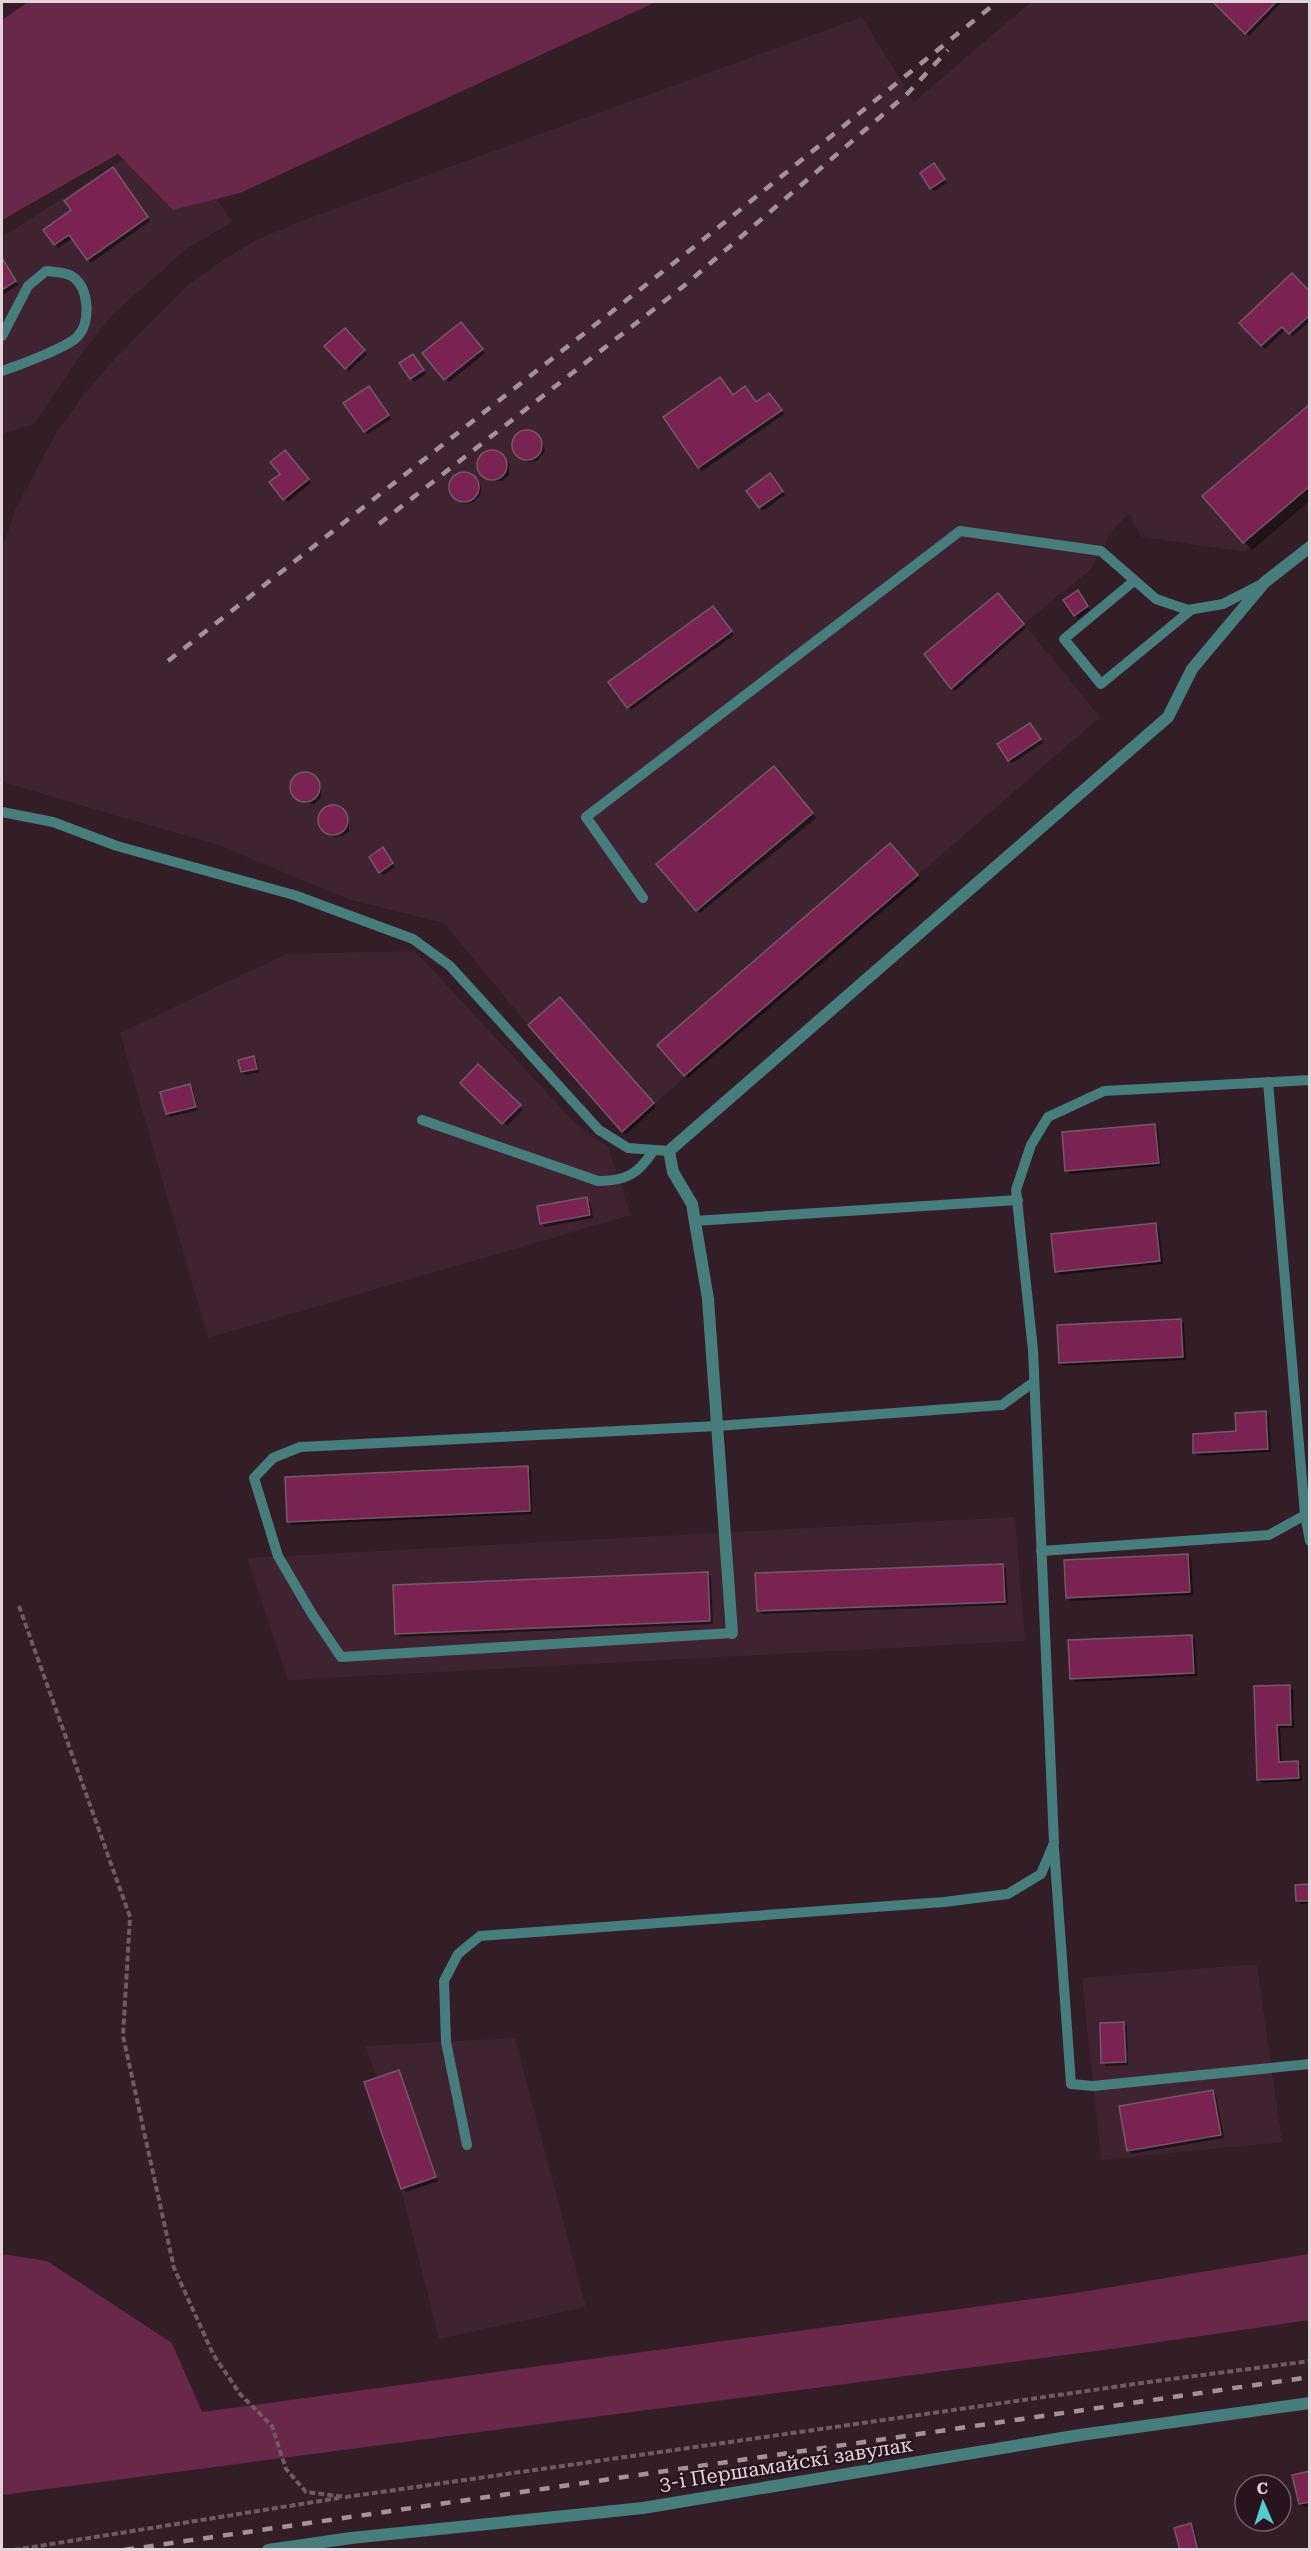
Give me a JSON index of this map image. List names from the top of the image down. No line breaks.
{"streets":{"street":["3-і Першамайскі завулак"]},"north":"top"}
